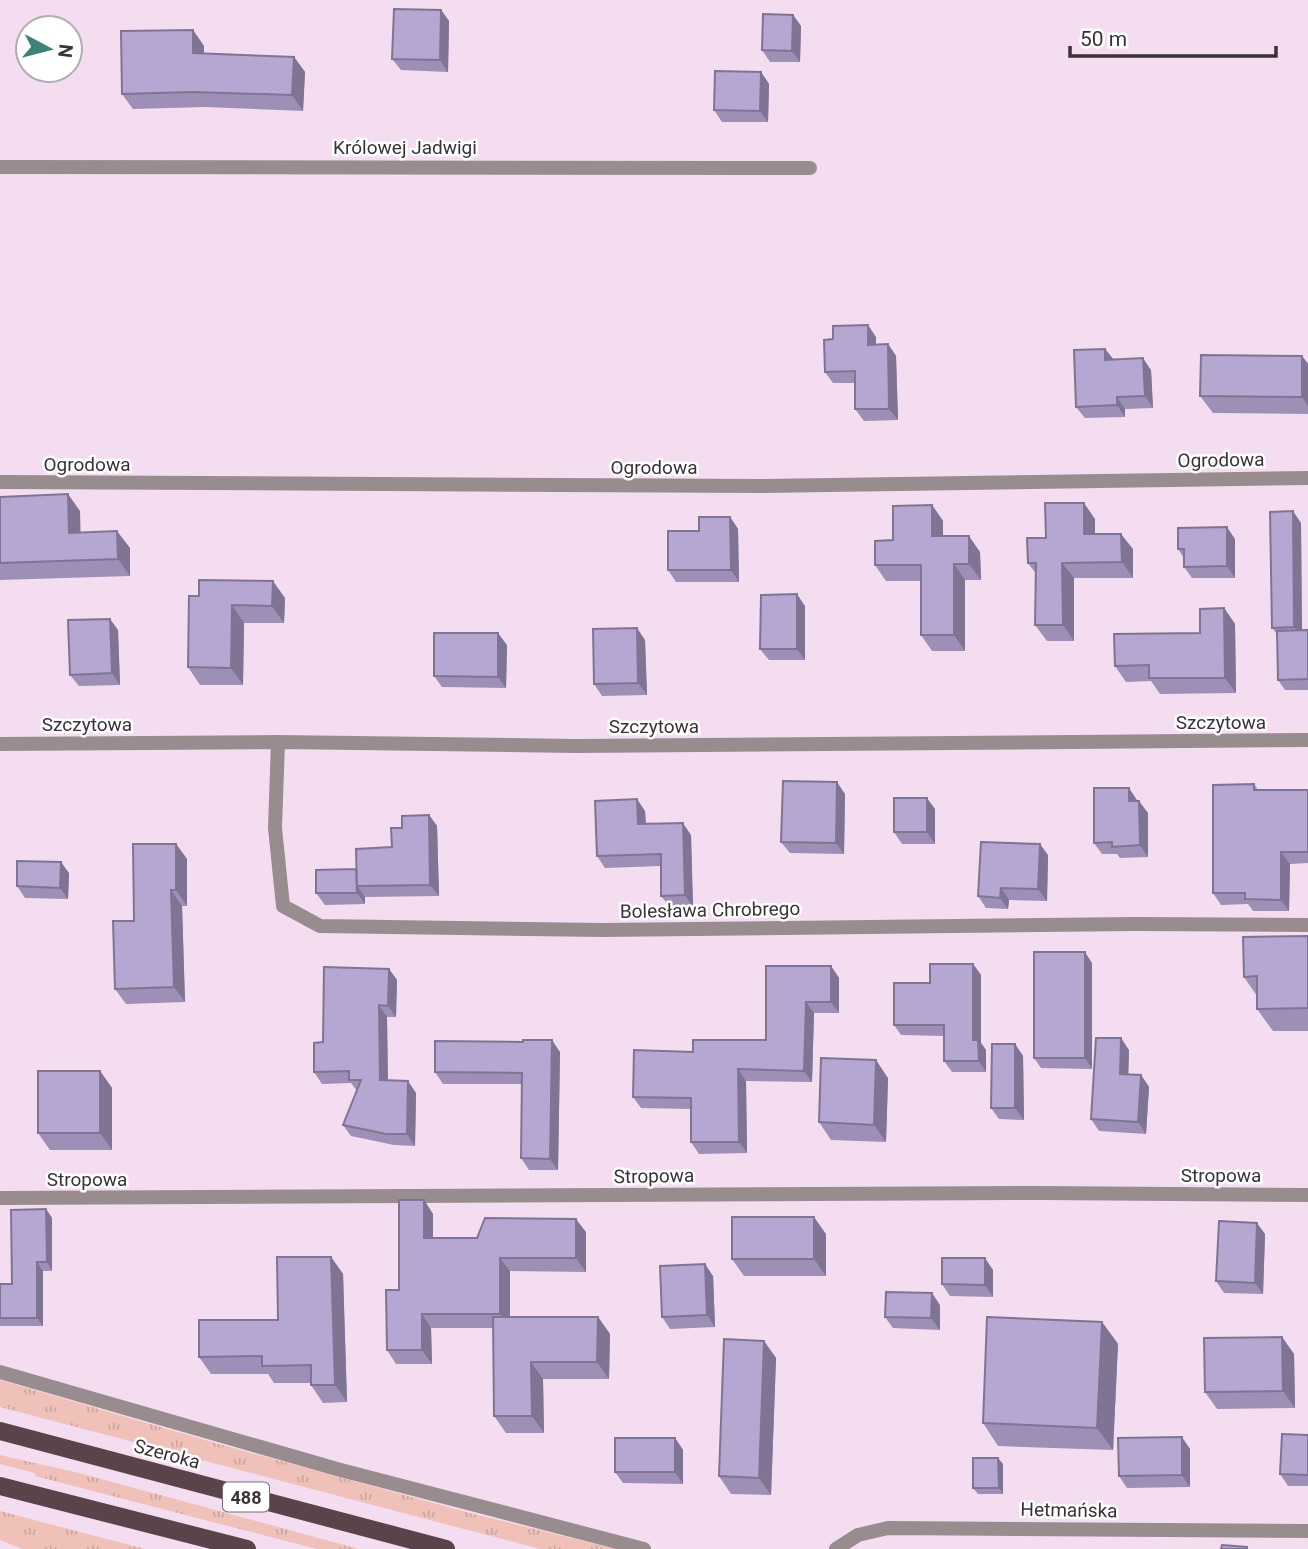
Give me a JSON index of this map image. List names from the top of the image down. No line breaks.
{"streets":{"main road":["Szeroka","488"],"street":["Królowej Jadwigi","Ogrodowa","Szczytowa","Bolesława Chrobrego","Stropowa","Hetmańska"]},"crossings":[["Szczytowa","Bolesława Chrobrego"]],"scale_bar":"50 m","north":"right"}
